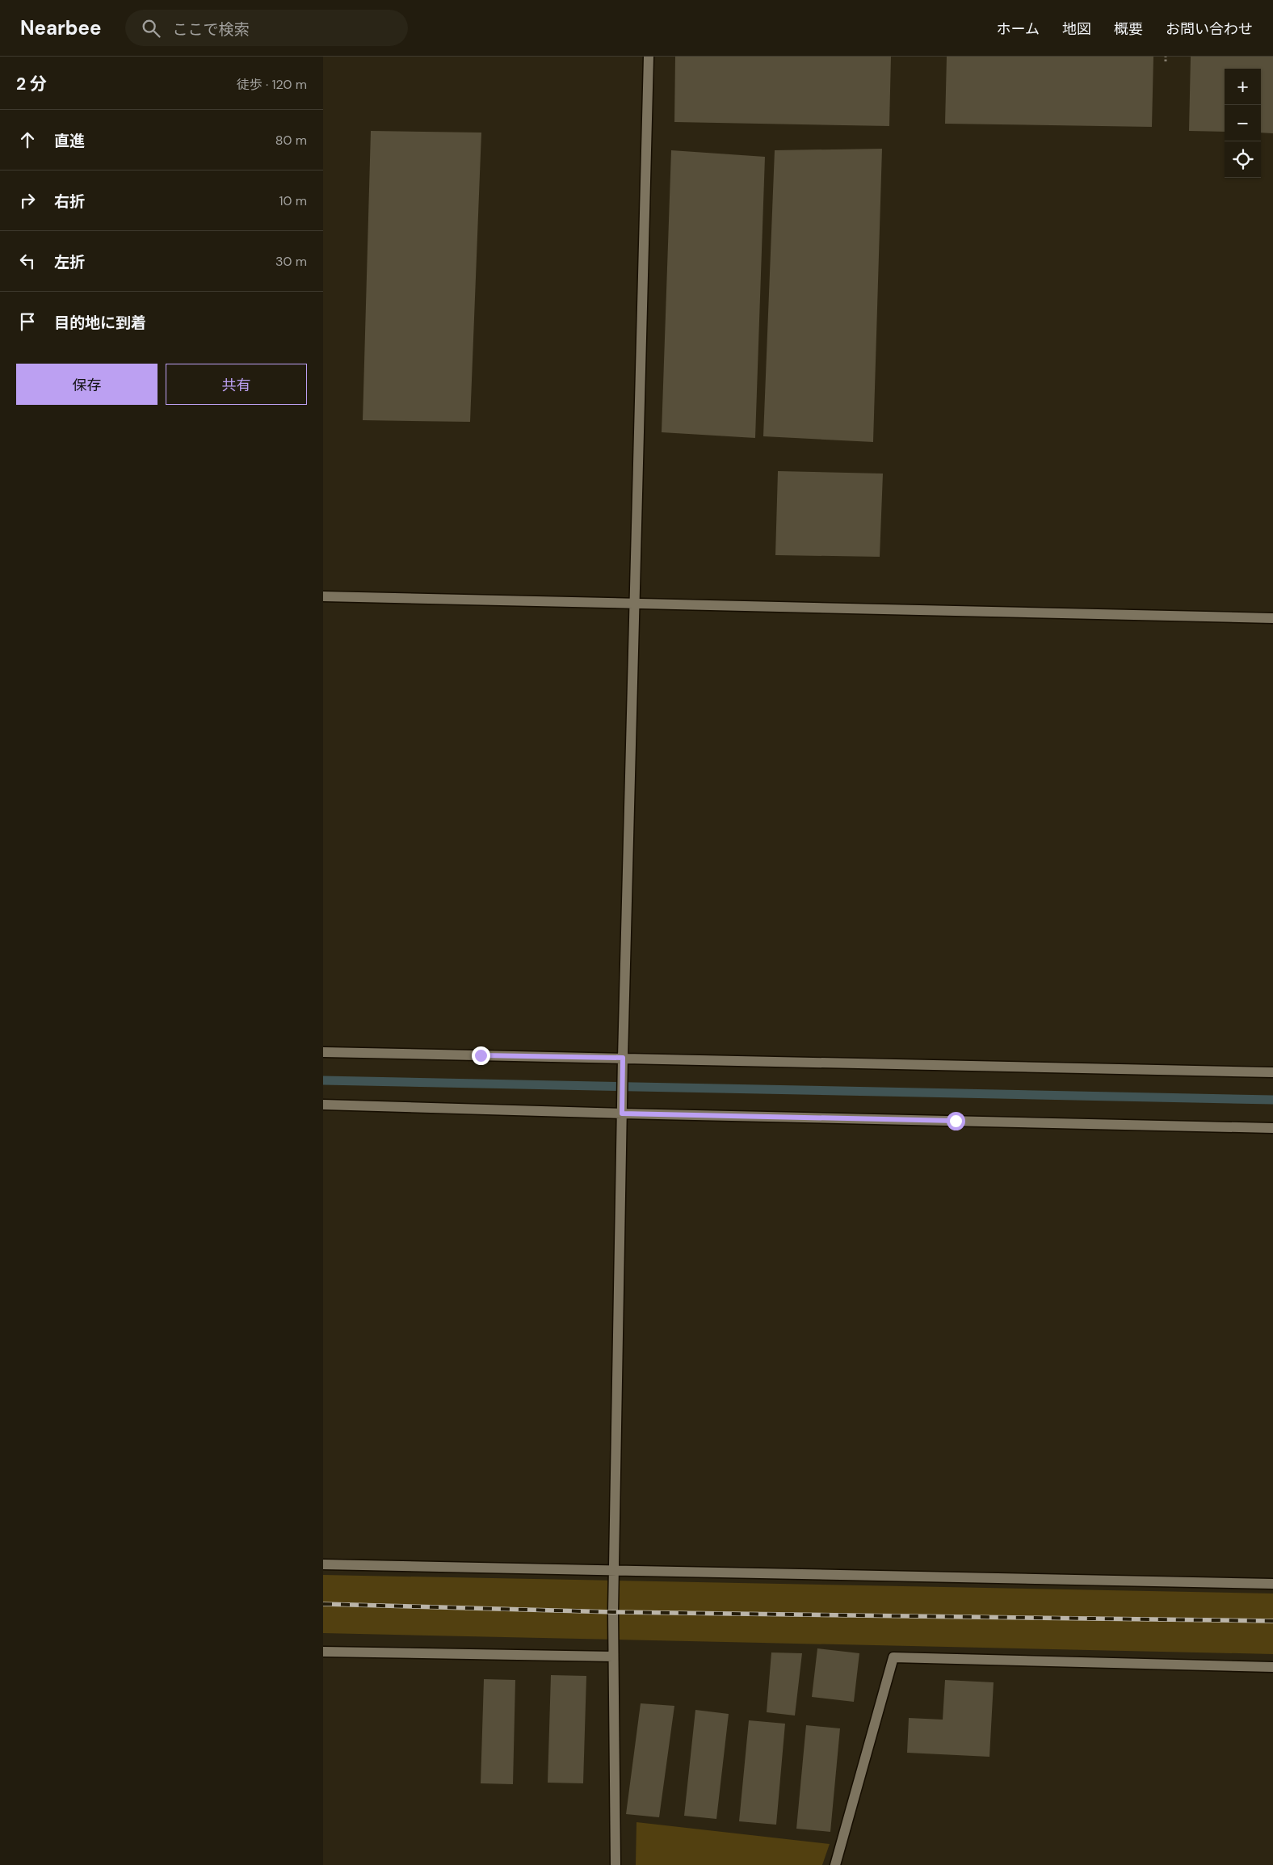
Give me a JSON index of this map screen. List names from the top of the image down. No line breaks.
{"page":{"header":"Nearbee","search":"ここで検索","nav":["ホーム","地図","概要","お問い合わせ"],"heading":["2 分","徒歩 · 120 m"],"map_buttons":["+","−"],"list":[["直進","80 m"],["右折","10 m"],["左折","30 m"],"目的地に到着"],"buttons":["保存","共有"]}}
